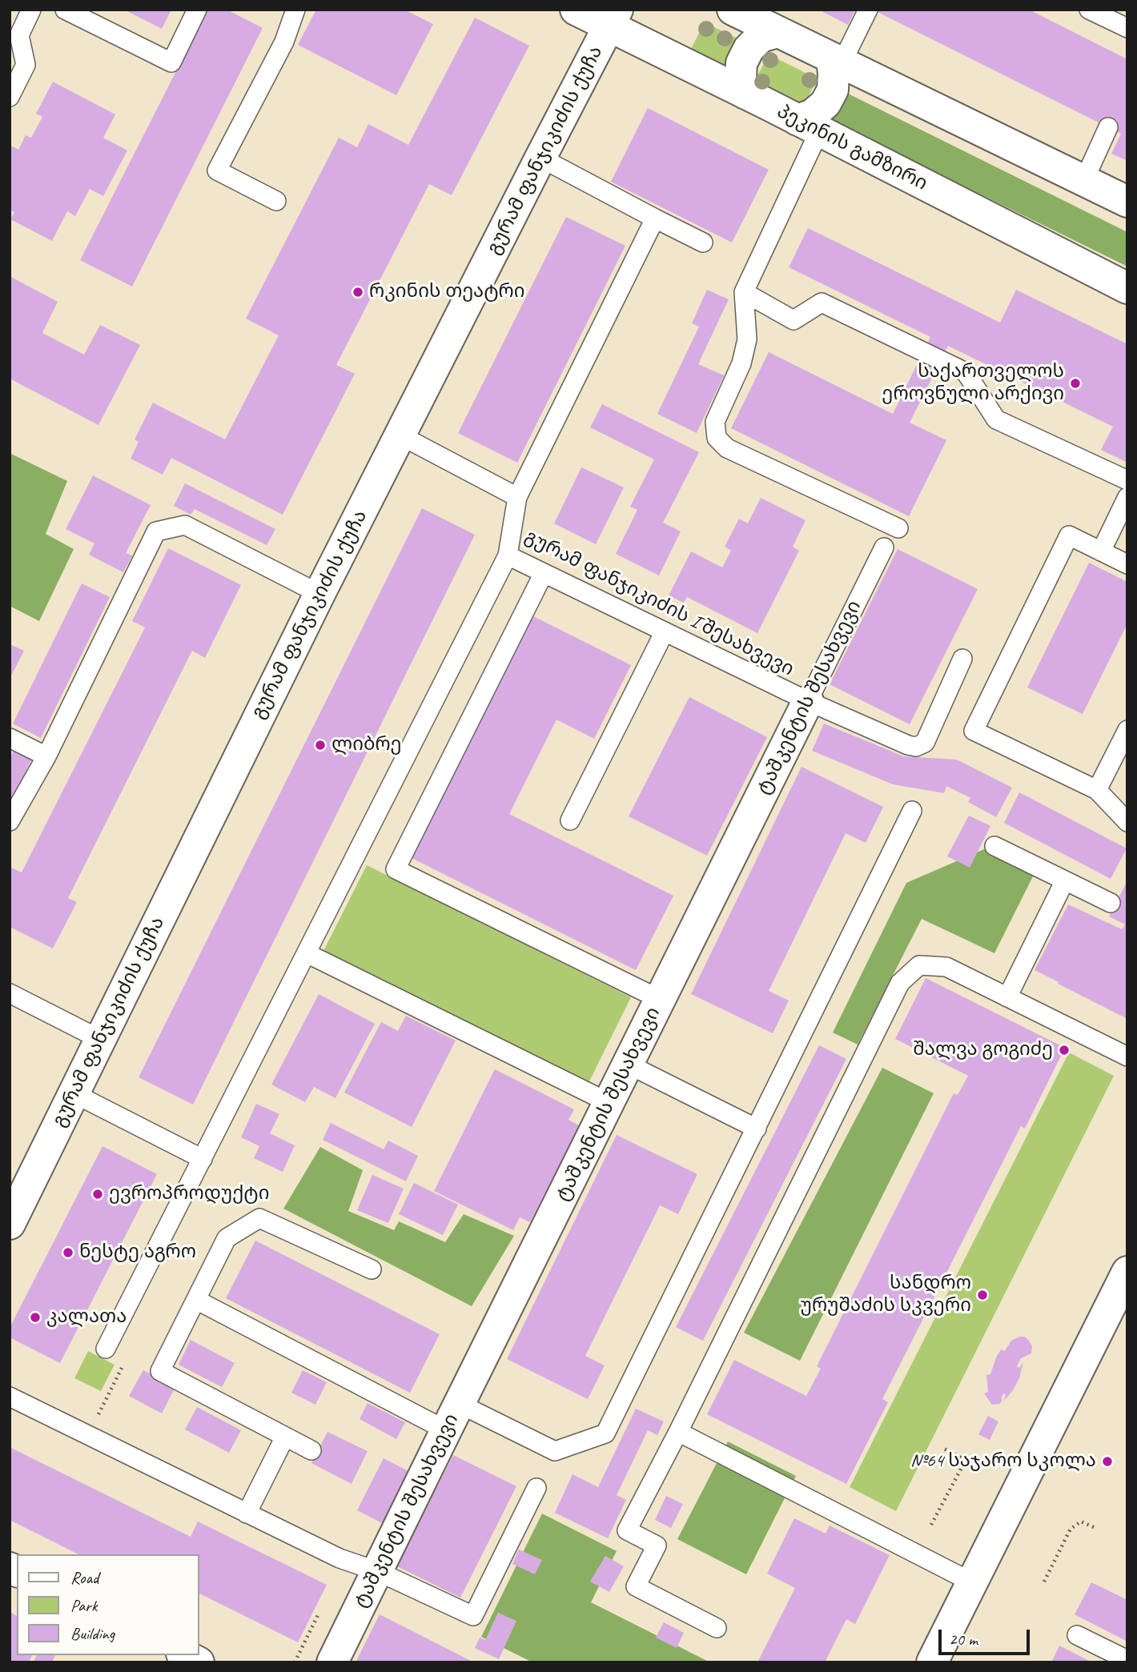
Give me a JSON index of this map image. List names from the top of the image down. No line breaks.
{"streets":{"main road":["პეკინის გამზირი","გურამ ფანჯიკიძის ქუჩა","ტაშკენტის შესახვევი"],"lane":["გურამ ფანჯიკიძის I შესახვევი"]},"crossings":[["პეკინის გამზირი","გურამ ფანჯიკიძის ქუჩა"],["გურამ ფანჯიკიძის I შესახვევი","ტაშკენტის შესახვევი"]],"places":["რკინის თეატრი","საქართველოს ეროვნული არქივი","ლიბრე","შალვა გოგიძე","ევროპროდუქტი","ნესტე აგრო","სანდრო ურუშაძის სკვერი","კალათა","№64 საჯარო სკოლა"],"legend":["Road","Park","Building"],"scale_bar":"20 m"}
